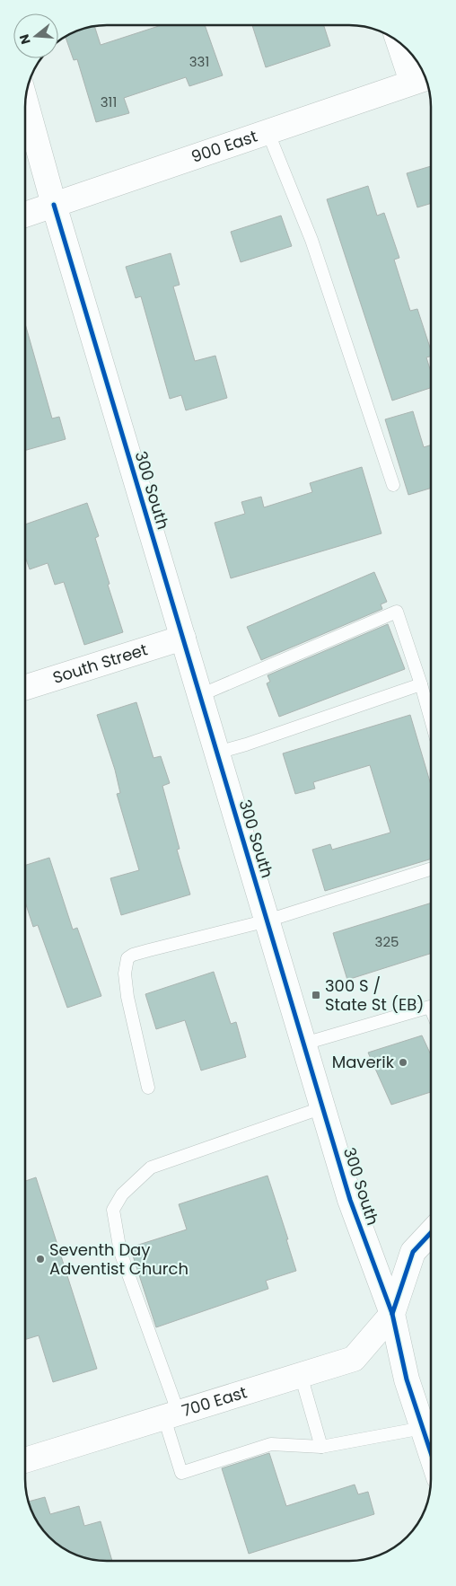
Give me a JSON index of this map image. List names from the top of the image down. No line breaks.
{"streets":{"street":["900 East","300 South","South Street","700 East"]},"crossings":[["900 East","300 South"],["300 South","South Street"],["300 South","700 East"]],"places":{"transit":["300 S / State St (EB)"],"other":["Maverik","Seventh Day Adventist Church"]},"house_numbers":["331","311","325"],"north":"left"}
